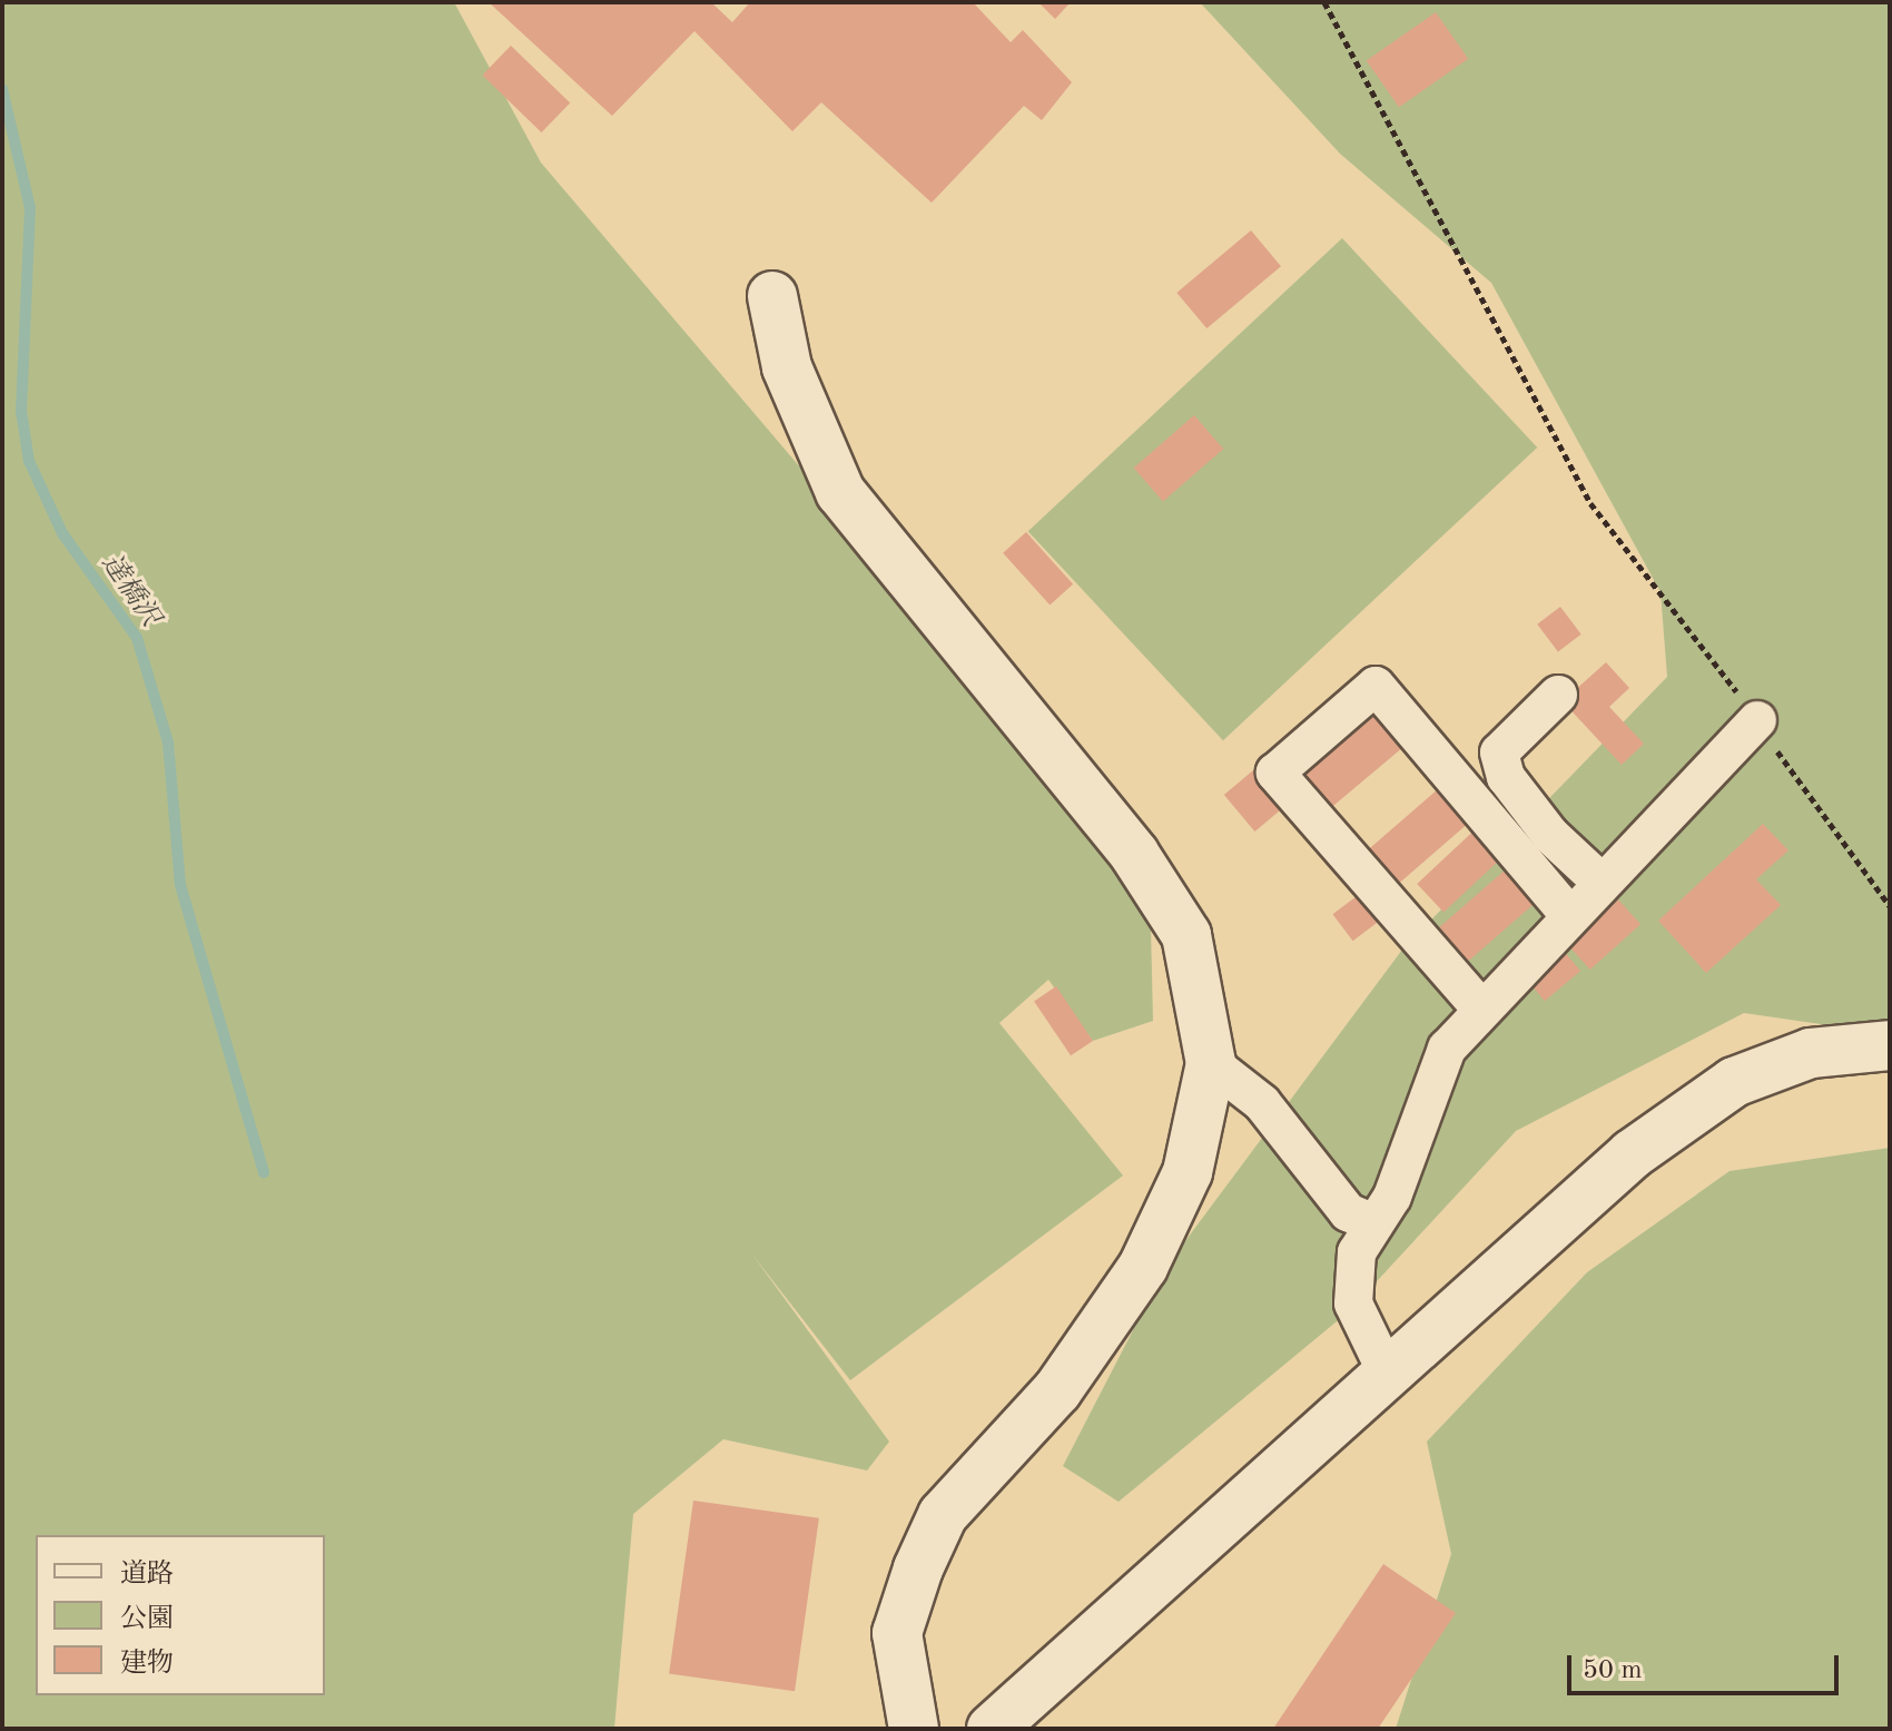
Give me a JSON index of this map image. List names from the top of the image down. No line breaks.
{"water":["達橋沢"],"legend":["道路","公園","建物"],"scale_bar":"50 m"}
